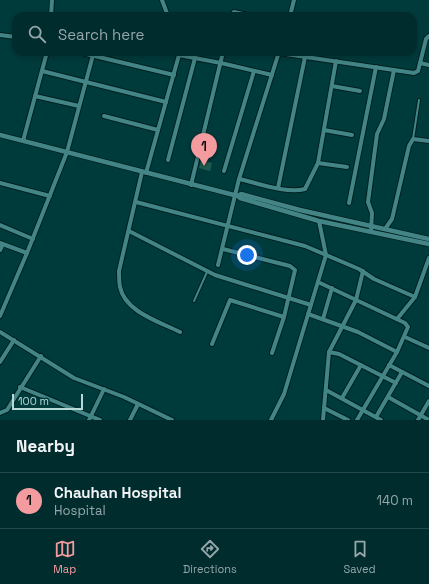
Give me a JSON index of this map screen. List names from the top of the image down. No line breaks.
{"scale_bar":"100 m","page":{"search":"Search here","pins":"1","scale":"100 m","heading":"Nearby","list":[{"mark":"1","name":"Chauhan Hospital","note":"Hospital","value":"140 m"}],"nav":["Map","Directions","Saved"]}}
